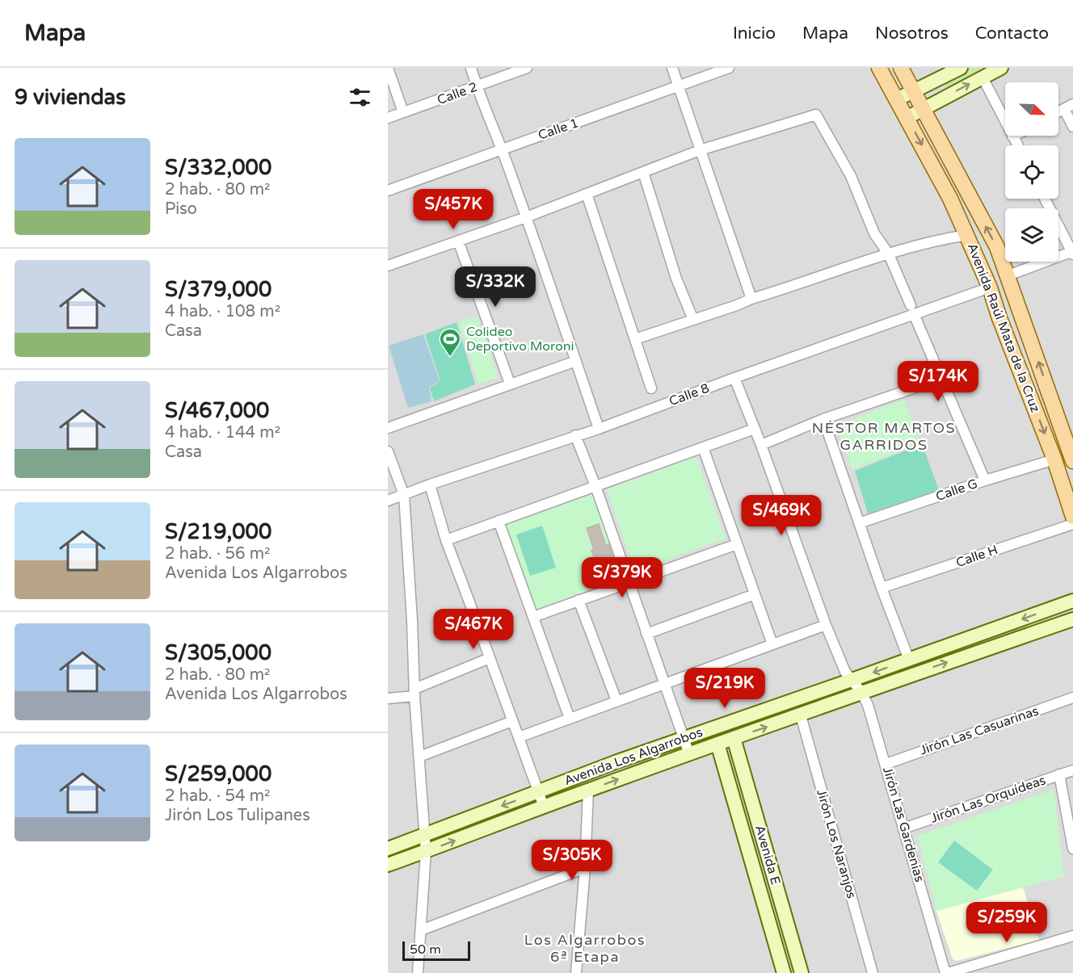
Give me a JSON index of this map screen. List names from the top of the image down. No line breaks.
{"streets":{"main road":["Avenida Raúl Mata de la Cruz"],"street":["Calle 2","Calle 1","Calle 8","Calle G","Calle H","Jirón Las Casuarinas","Avenida Los Algarrobos","Jirón Las Orquídeas","Jirón Las Gardenias","Jirón Los Naranjos","Avenida E"]},"crossings":[["Avenida Raúl Mata de la Cruz","Calle 8"],["Avenida Raúl Mata de la Cruz","Calle G"],["Calle 8","Jirón Las Gardenias"],["Jirón Las Casuarinas","Jirón Las Gardenias"],["Avenida Los Algarrobos","Jirón Las Gardenias"],["Avenida Los Algarrobos","Jirón Los Naranjos"],["Avenida Los Algarrobos","Avenida E"],["Jirón Las Orquídeas","Jirón Las Gardenias"]],"districts":["NÉSTOR MARTOS GARRIDOS","Los Algarrobos 6ª Etapa"],"places":{"sports":["Colideo Deportivo Moroni"]},"scale_bar":"50 m","north":"bottom right","page":{"header":"Mapa","nav":["Inicio","Mapa","Nosotros","Contacto"],"heading":"9 viviendas","list":[{"name":"S/332,000","note":"2 hab. · 80 m² · Piso"},{"name":"S/379,000","note":"4 hab. · 108 m² · Casa"},{"name":"S/467,000","note":"4 hab. · 144 m² · Casa"},{"name":"S/219,000","note":"2 hab. · 56 m² · Avenida Los Algarrobos"},{"name":"S/305,000","note":"2 hab. · 80 m² · Avenida Los Algarrobos"},{"name":"S/259,000","note":"2 hab. · 54 m² · Jirón Los Tulipanes"}],"price":["S/457K","S/332K","S/174K","S/469K","S/379K","S/467K","S/219K","S/305K","S/259K"],"scale":"50 m"}}
